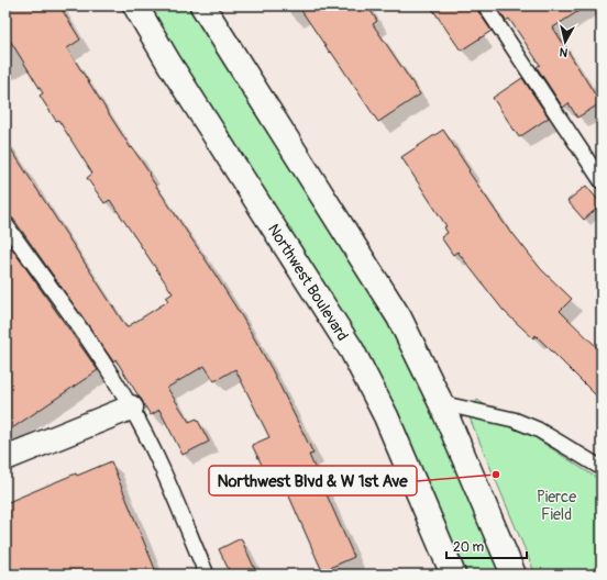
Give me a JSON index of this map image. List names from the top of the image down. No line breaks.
{"streets":{"main road":["Northwest Boulevard"]},"parks":["Pierce Field"],"places":["Northwest Blvd & W 1st Ave"],"scale_bar":"20 m","north":"bottom"}
